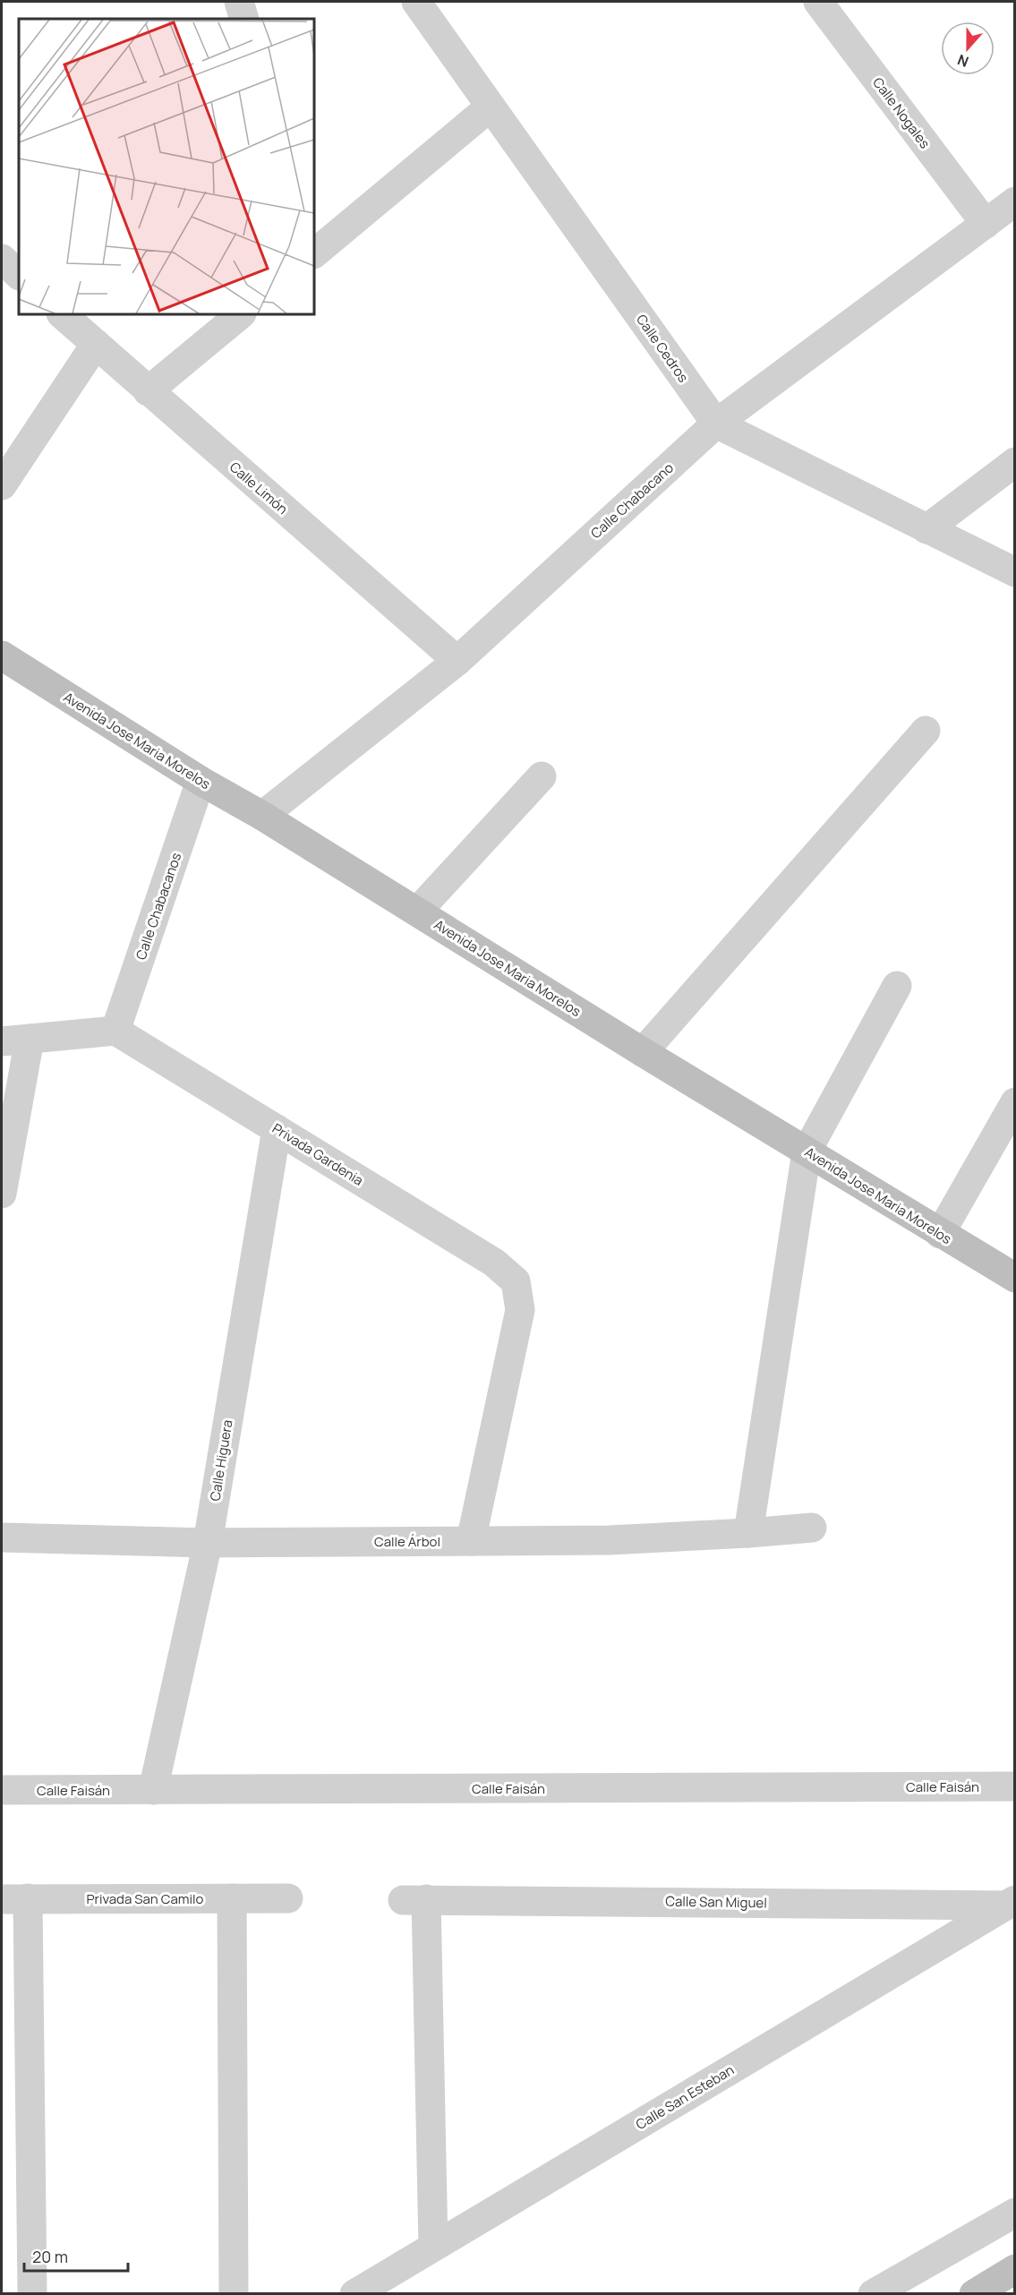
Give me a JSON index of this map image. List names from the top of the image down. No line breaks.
{"streets":{"street":["Calle Nogales","Calle Cedros","Calle Limón","Calle Chabacano","Avenida Jose Maria Morelos","Calle Chabacanos","Privada Gardenia","Calle Higuera","Calle Árbol","Calle Faisán","Privada San Camilo","Calle San Miguel","Calle San Esteban"]},"crossings":[["Calle Nogales","Calle Chabacano"],["Calle Cedros","Calle Chabacano"],["Calle Limón","Calle Chabacano"],["Calle Chabacano","Avenida Jose Maria Morelos"],["Avenida Jose Maria Morelos","Calle Chabacanos"],["Calle Chabacanos","Privada Gardenia"],["Privada Gardenia","Calle Higuera"],["Privada Gardenia","Calle Árbol"],["Calle Higuera","Calle Árbol"],["Calle Higuera","Calle Faisán"],["Calle San Miguel","Calle San Esteban"]],"scale_bar":"20 m","north":"bottom"}
